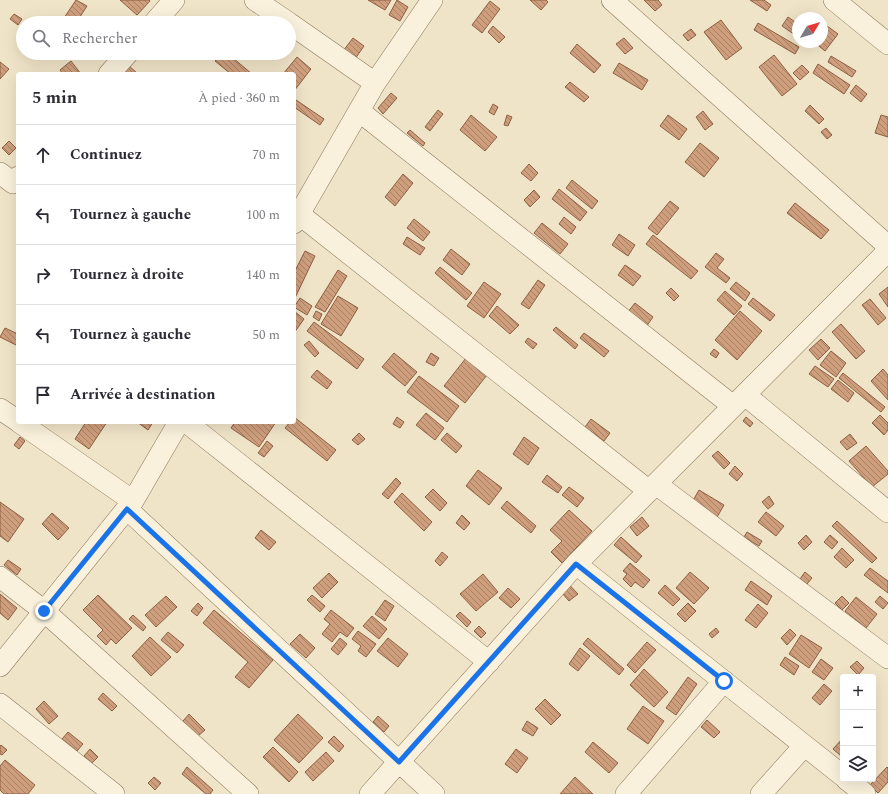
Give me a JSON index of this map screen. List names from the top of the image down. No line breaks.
{"north":"top right","page":{"search":"Rechercher","heading":["5 min","À pied · 360 m"],"list":[["Continuez","70 m"],["Tournez à gauche","100 m"],["Tournez à droite","140 m"],["Tournez à gauche","50 m"],"Arrivée à destination"],"map_buttons":["+","−"]}}
